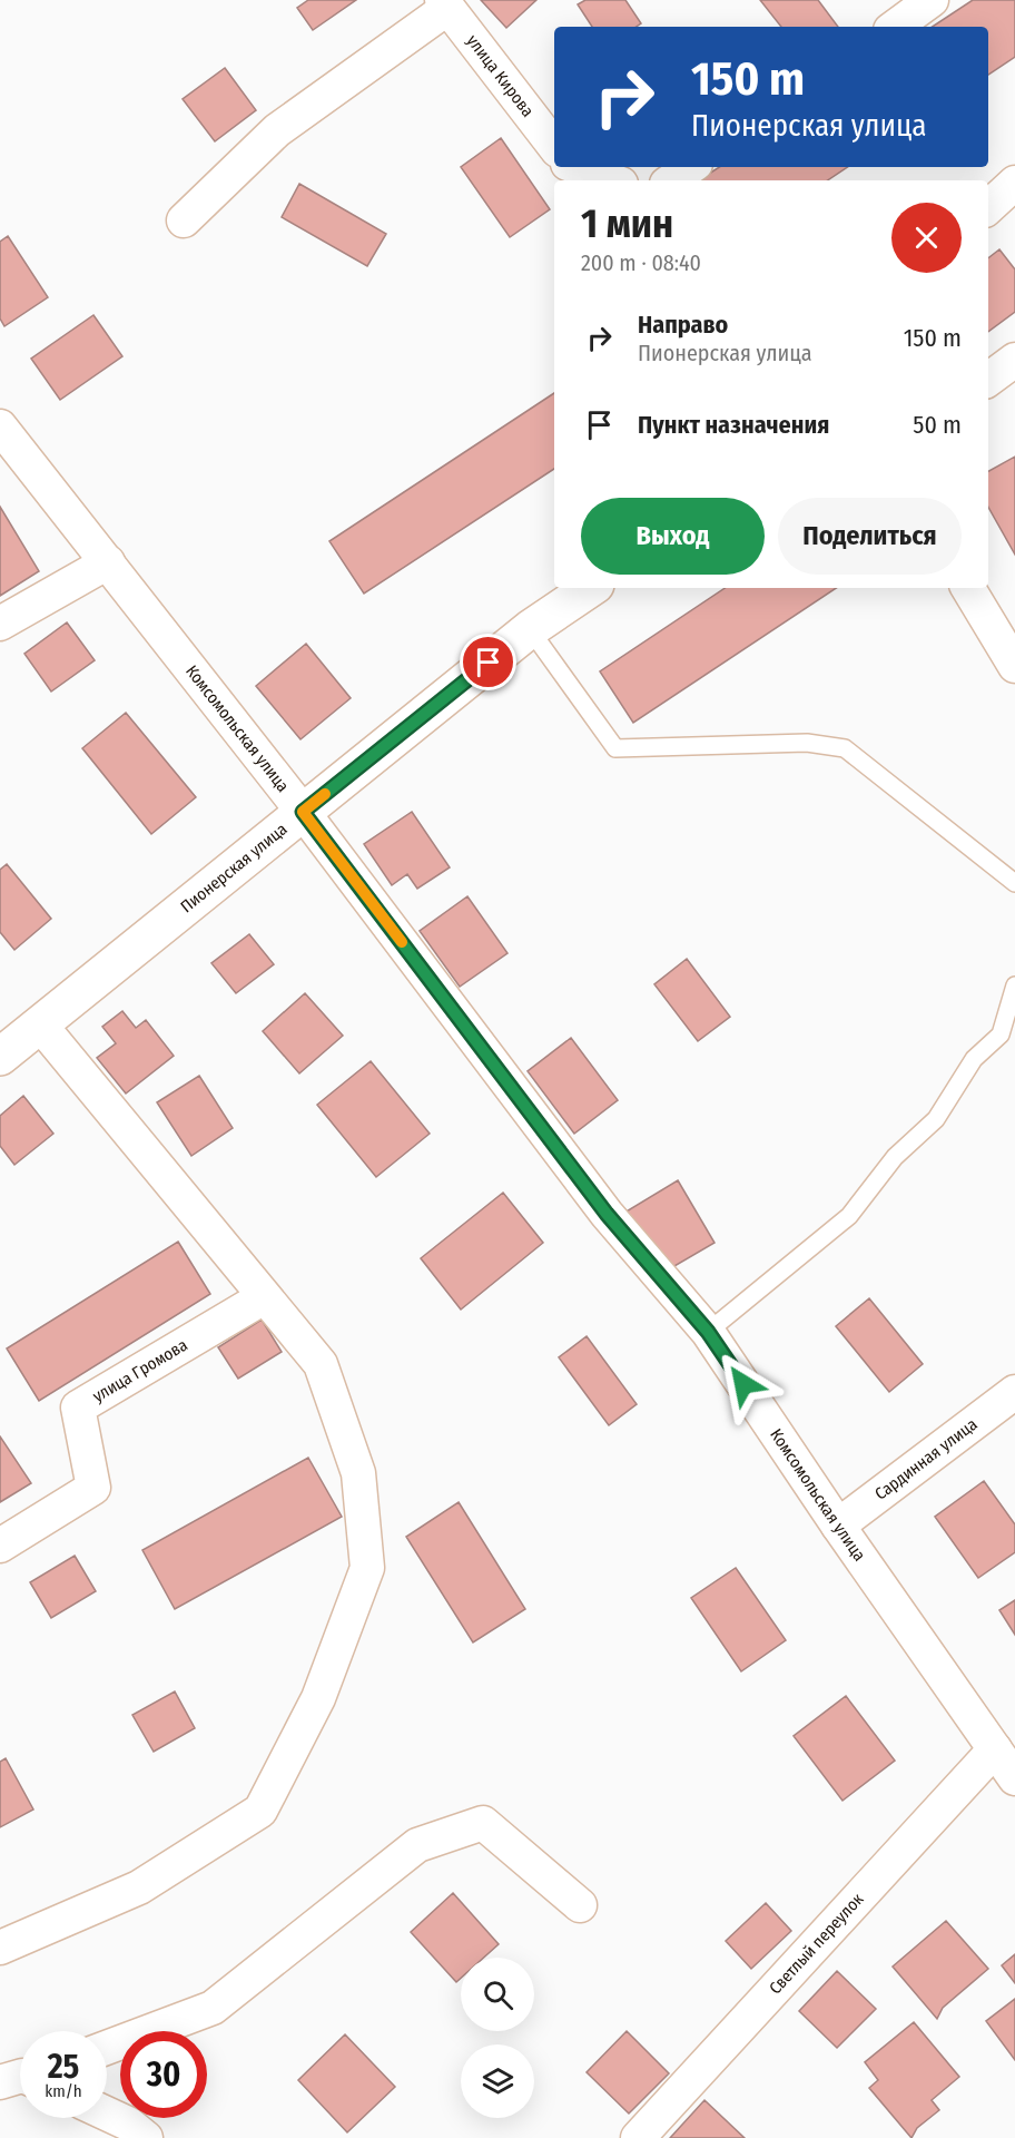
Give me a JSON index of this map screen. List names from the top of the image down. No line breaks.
{"streets":{"street":["улица Кирова","Комсомольская улица","Пионерская улица","улица Громова","Сардинная улица","Светлый переулок"]},"crossings":[["Комсомольская улица","Пионерская улица"],["Комсомольская улица","Сардинная улица"],["Комсомольская улица","Светлый переулок"]],"page":{"turn":["150 m","Пионерская улица"],"heading":["1 мин","200 m · 08:40"],"list":[{"name":"Направо","note":"Пионерская улица","value":"150 m"},{"name":"Пункт назначения","value":"50 m"}],"buttons":["Выход","Поделиться"],"speed":"25 km/h","limit":"30"}}
